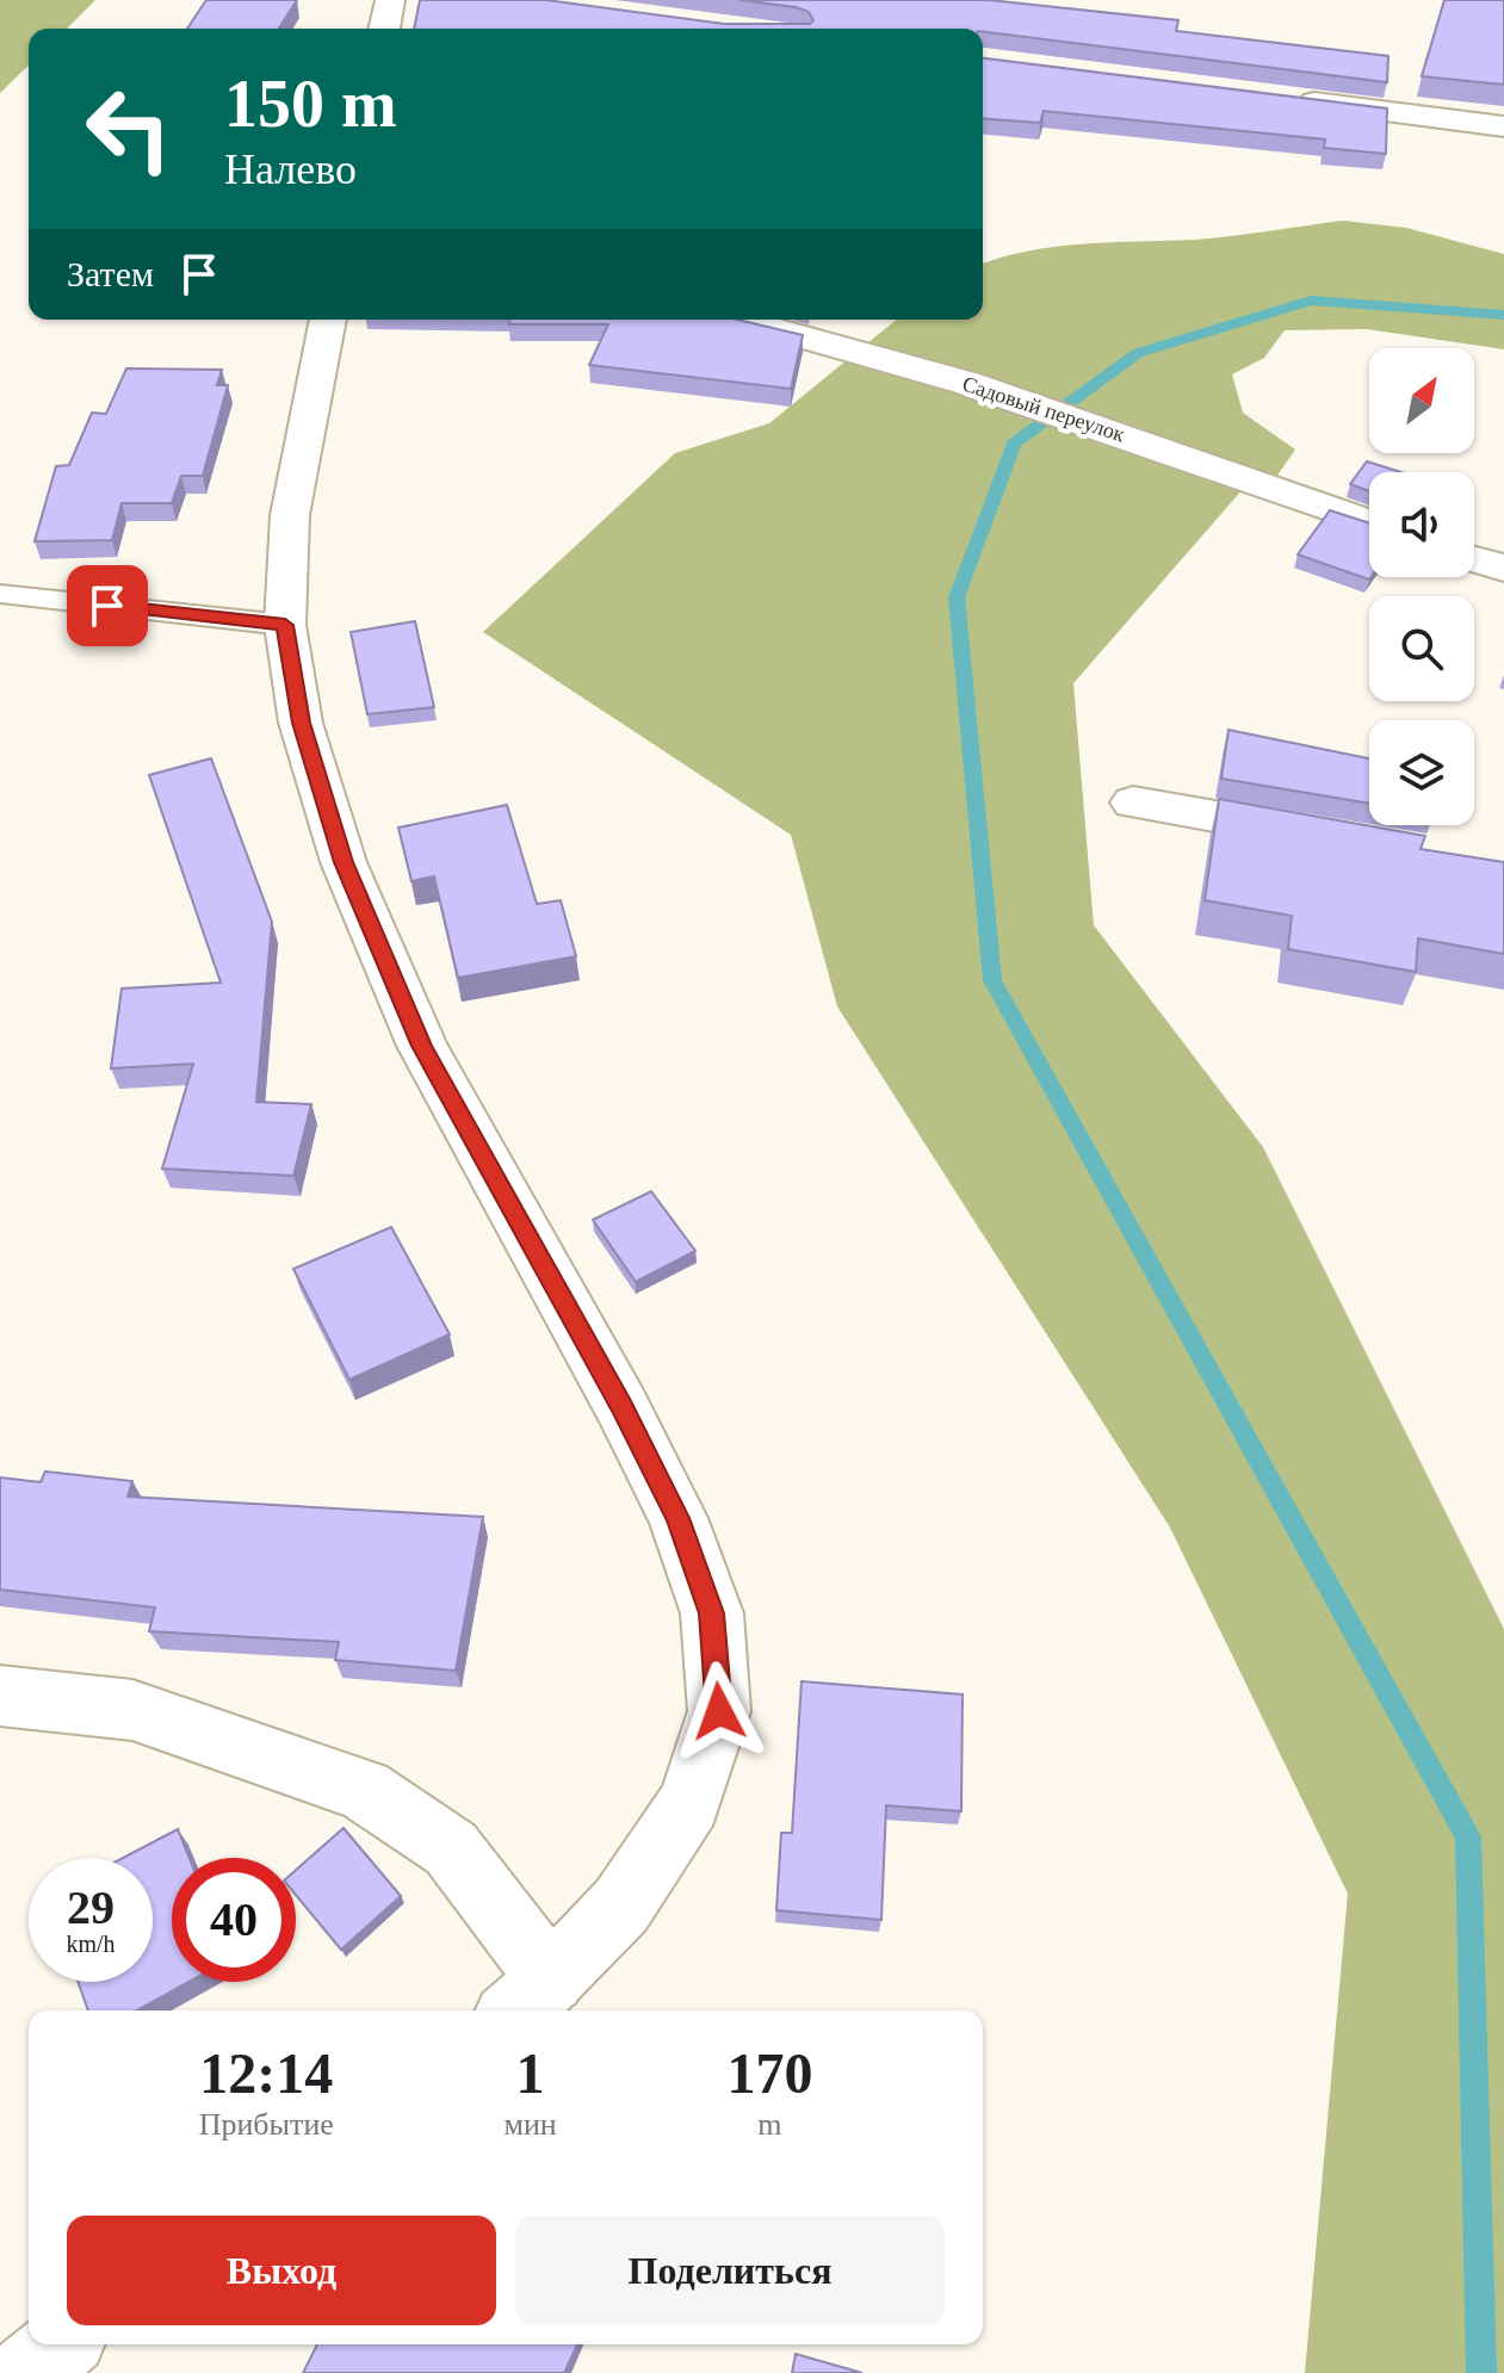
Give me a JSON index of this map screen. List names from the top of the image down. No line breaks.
{"streets":{"street":["Садовый переулок"]},"north":"top right","page":{"turn":["150 m","Налево"],"then":"Затем","speed":"29 km/h","limit":"40","eta":["12:14","Прибытие","1","мин","170","m"],"buttons":["Выход","Поделиться"]}}
